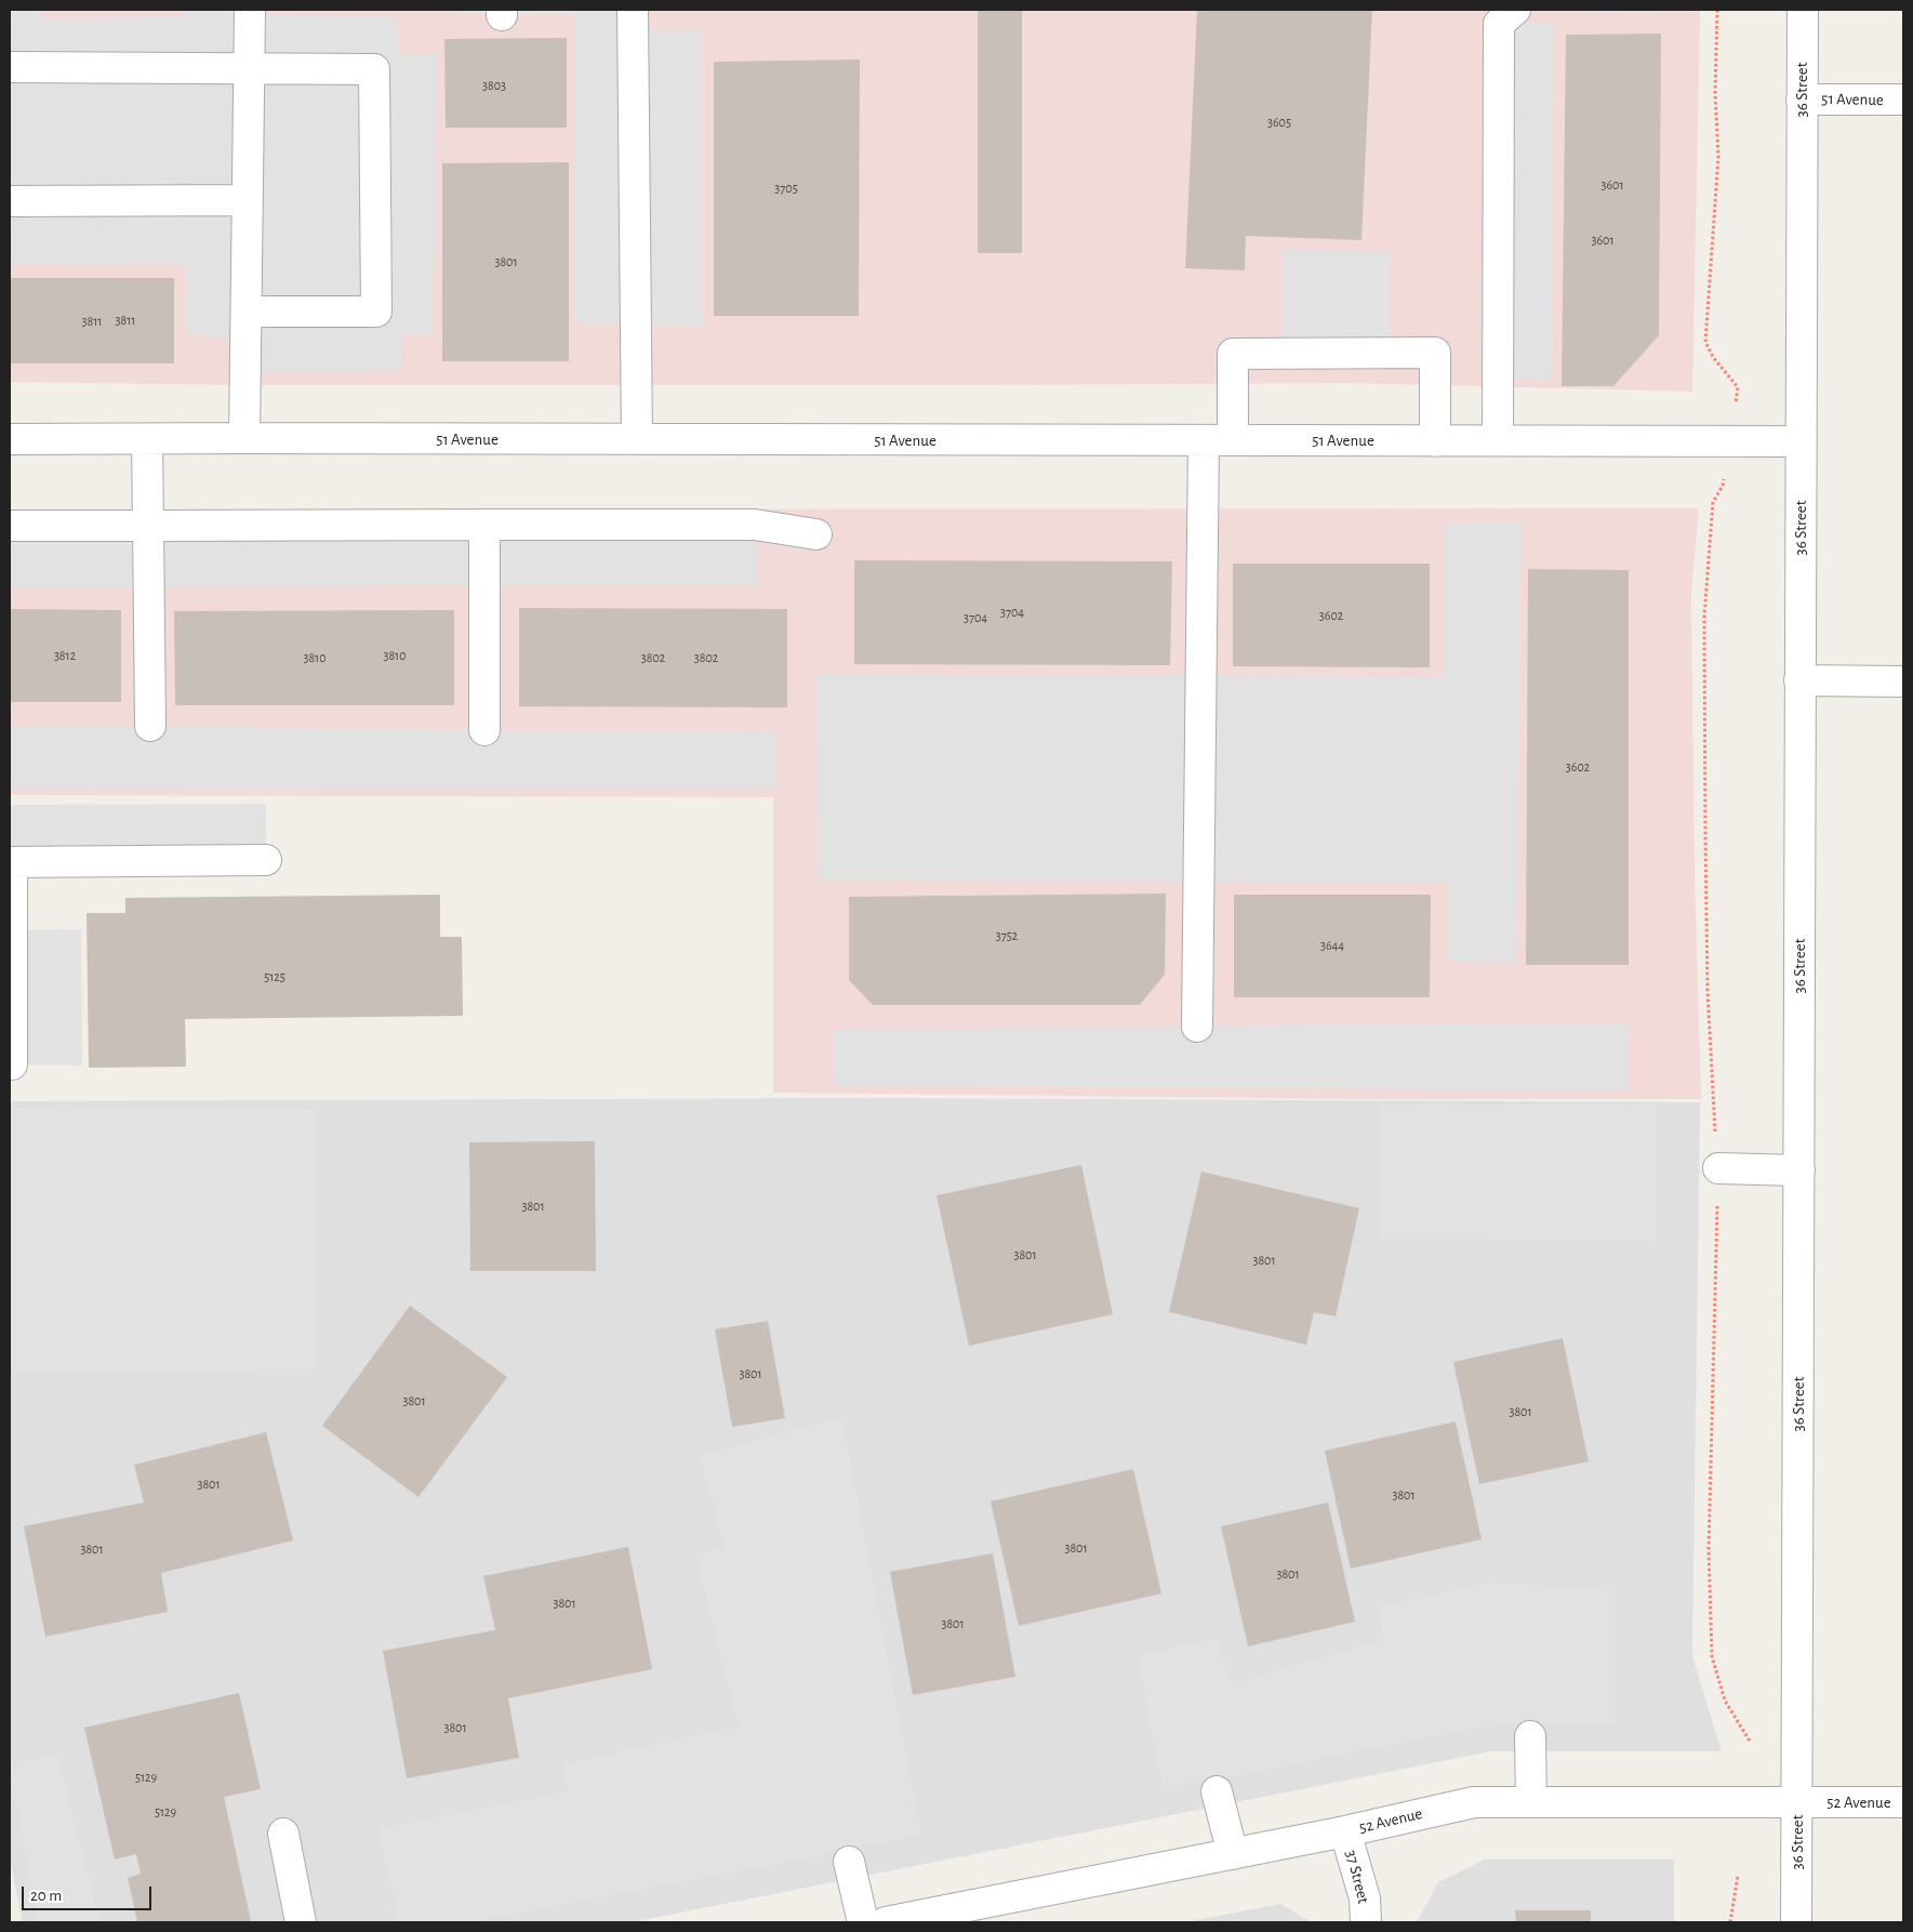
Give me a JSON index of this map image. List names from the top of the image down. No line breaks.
{"streets":{"street":["36 Street","51 Avenue","52 Avenue","37 Street"]},"crossings":[["36 Street","51 Avenue"],["36 Street","52 Avenue"],["52 Avenue","37 Street"]],"house_numbers":["3803","3605","3601","3705","3601","3801","3811","3811","3704","3602","3704","3812","3810","3810","3802","3802","3602","3752","3644","5125","3801","3801","3801","3801","3801","3801","3801","3801","3801","3801","3801","3801","3801","3801","5129","5129"],"scale_bar":"20 m"}
